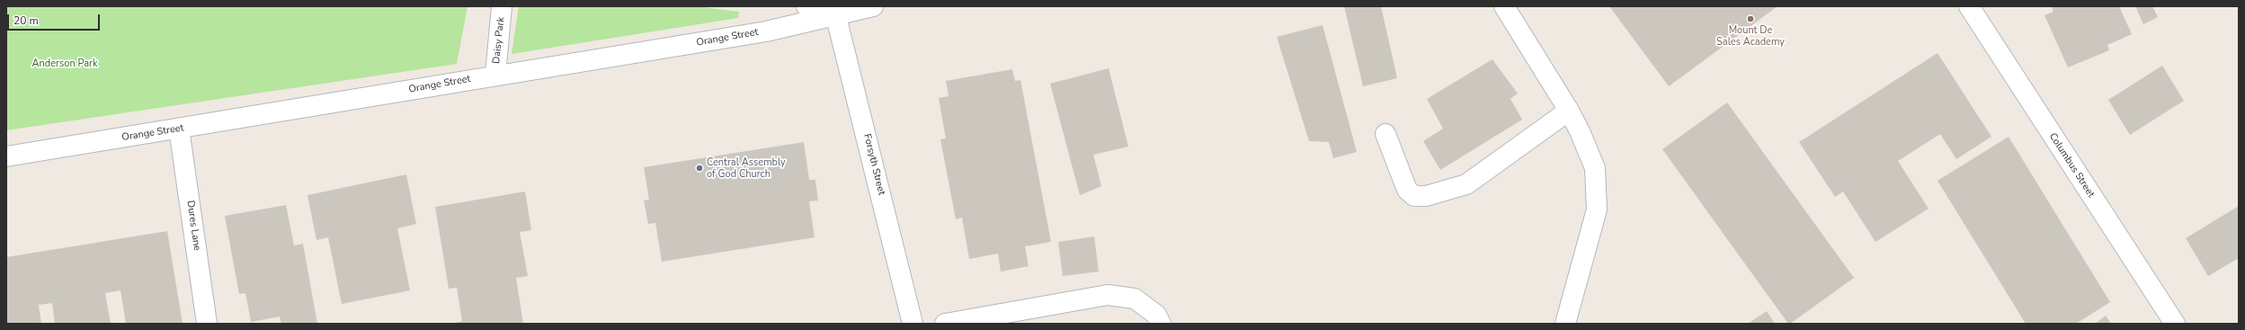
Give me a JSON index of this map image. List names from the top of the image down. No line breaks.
{"streets":{"street":["Orange Street","Daisy Park","Forsyth Street","Columbus Street","Dures Lane"]},"crossings":[["Orange Street","Daisy Park"],["Orange Street","Forsyth Street"],["Orange Street","Dures Lane"]],"parks":["Anderson Park"],"places":["Mount De Sales Academy","Central Assembly of God Church"],"scale_bar":"20 m"}
